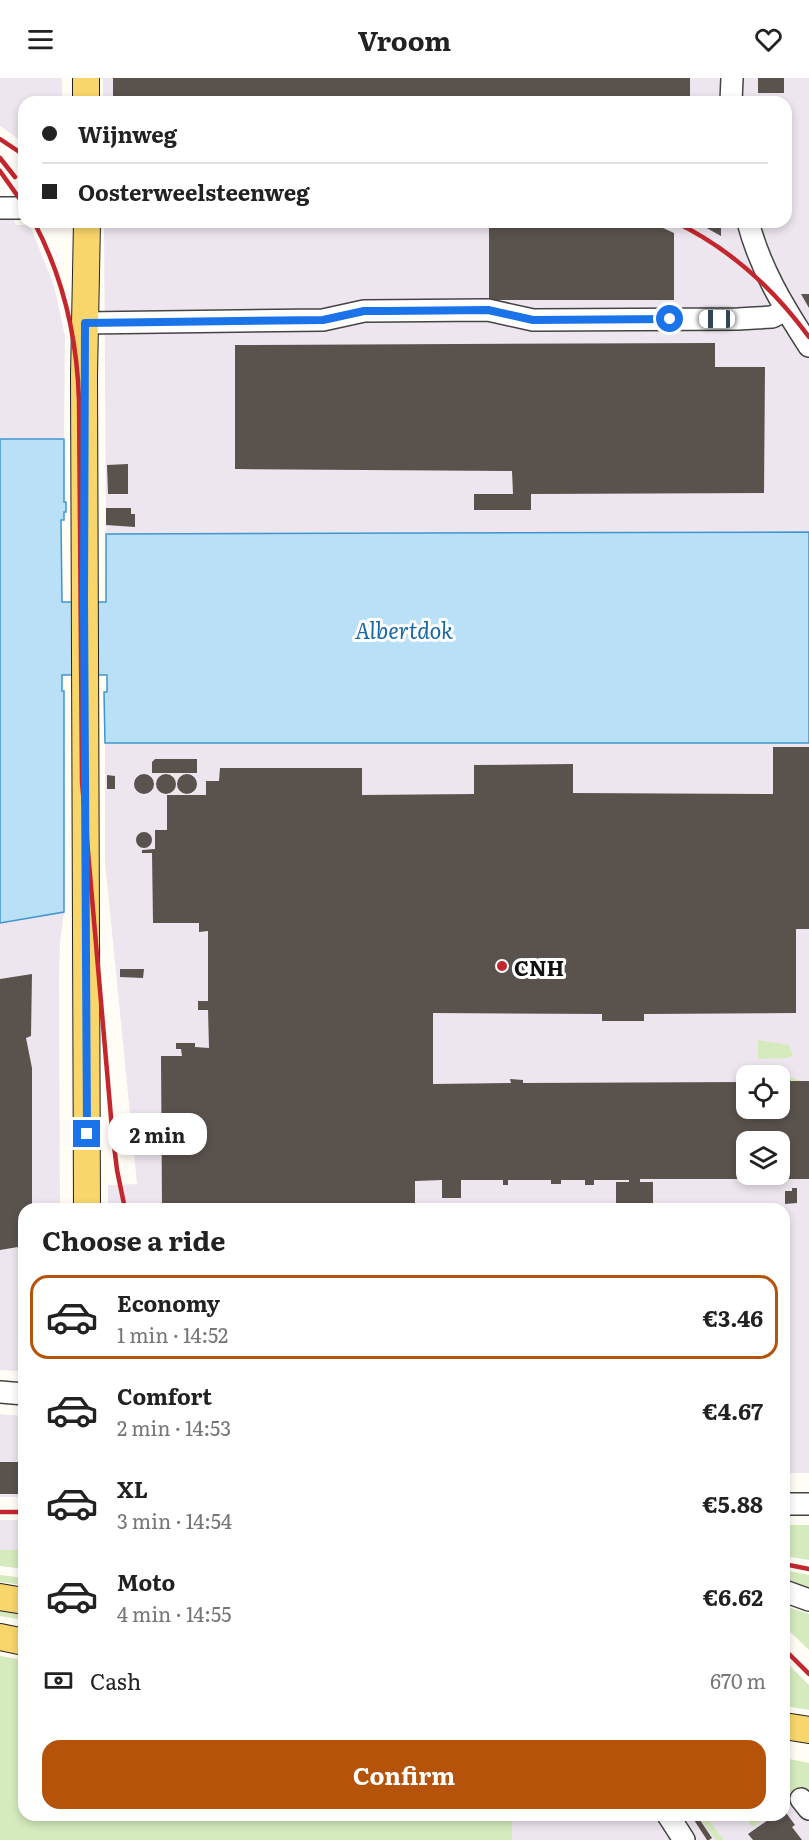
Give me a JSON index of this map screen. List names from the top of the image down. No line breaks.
{"water":["Albertdok"],"places":["CNH"],"page":{"header":"Vroom","banner":["Wijnweg","Oosterweelsteenweg"],"bubble":"2 min","heading":"Choose a ride","list":[{"name":"Economy","note":"1 min · 14:52","value":"€3.46"},{"name":"Comfort","note":"2 min · 14:53","value":"€4.67"},{"name":"XL","note":"3 min · 14:54","value":"€5.88"},{"name":"Moto","note":"4 min · 14:55","value":"€6.62"}],"pay":["Cash","670 m"],"buttons":"Confirm"}}
